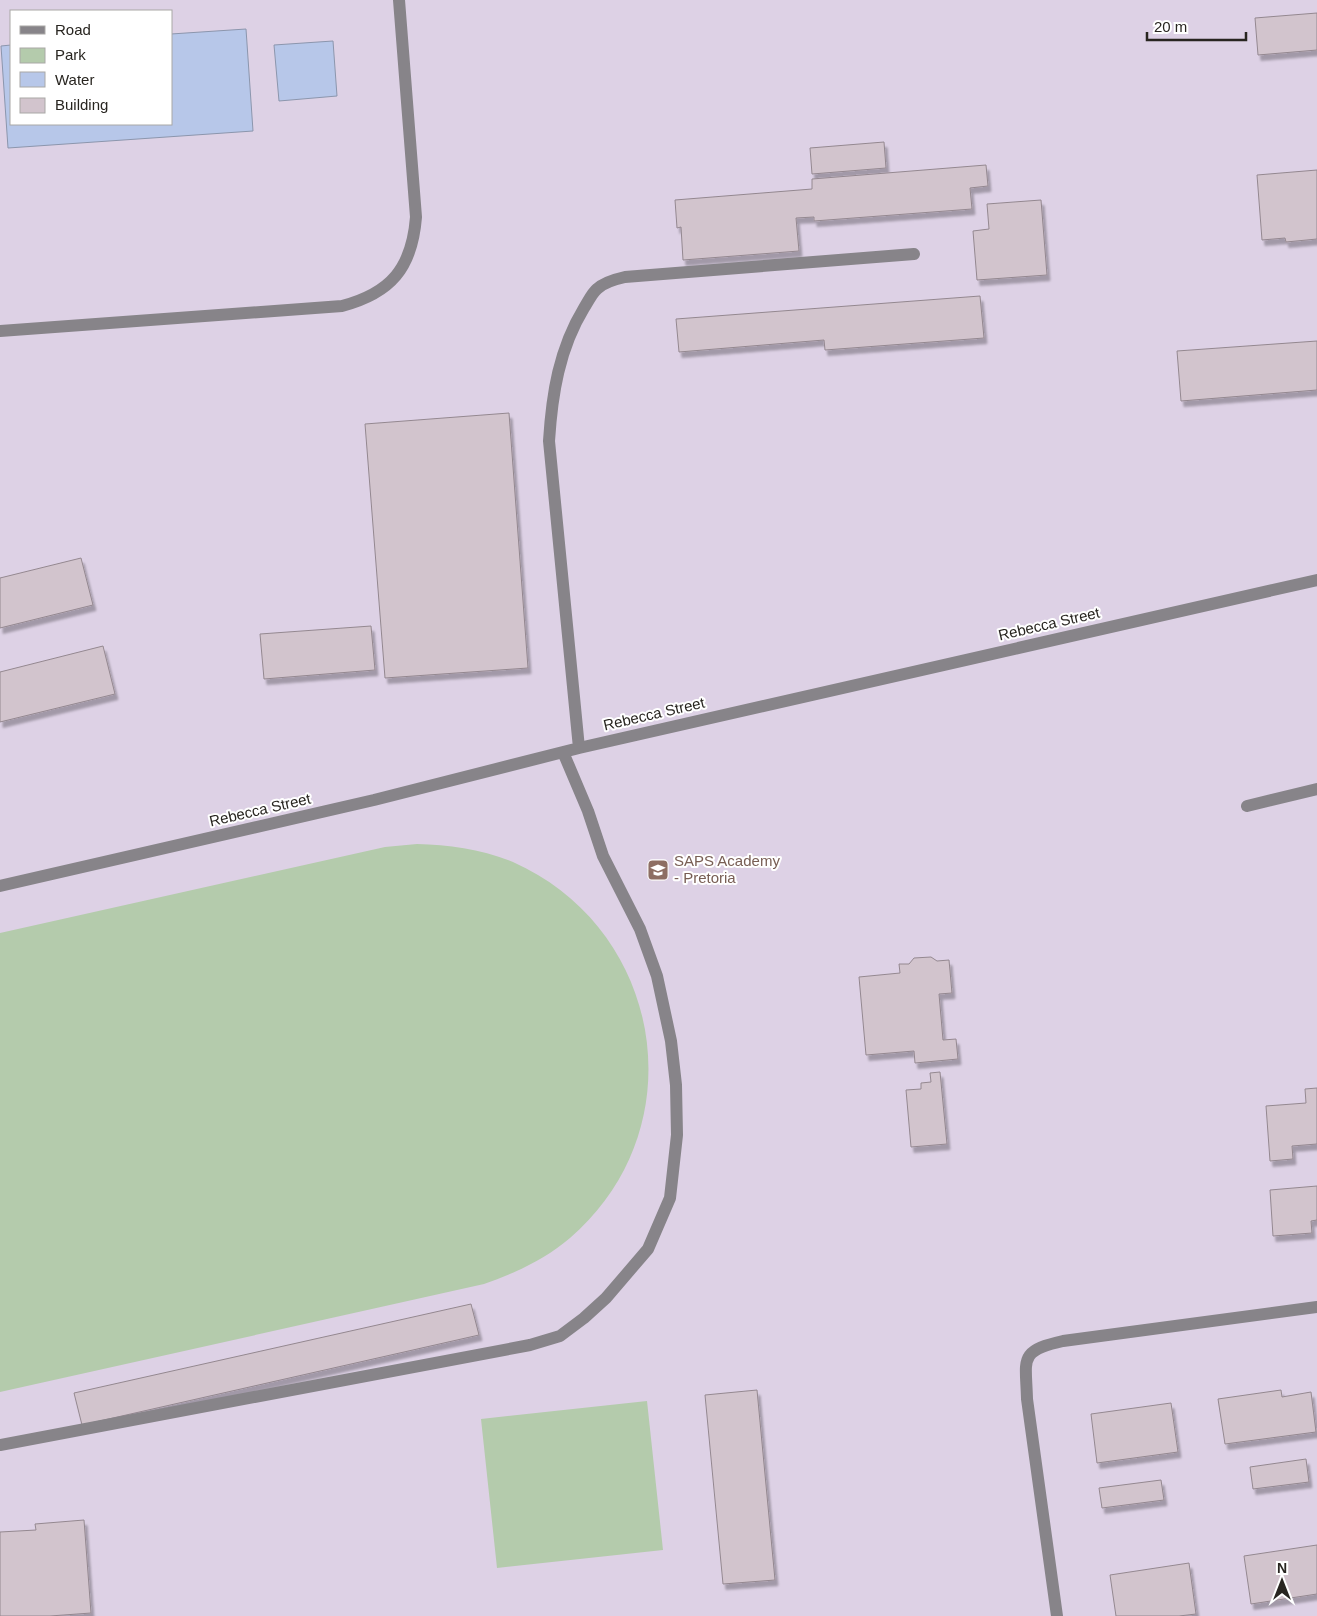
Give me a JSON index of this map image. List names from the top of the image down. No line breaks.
{"streets":{"street":["Rebecca Street"]},"places":{"school or university":["SAPS Academy - Pretoria"]},"legend":["Road","Park","Water","Building"],"scale_bar":"20 m","north":"top"}
